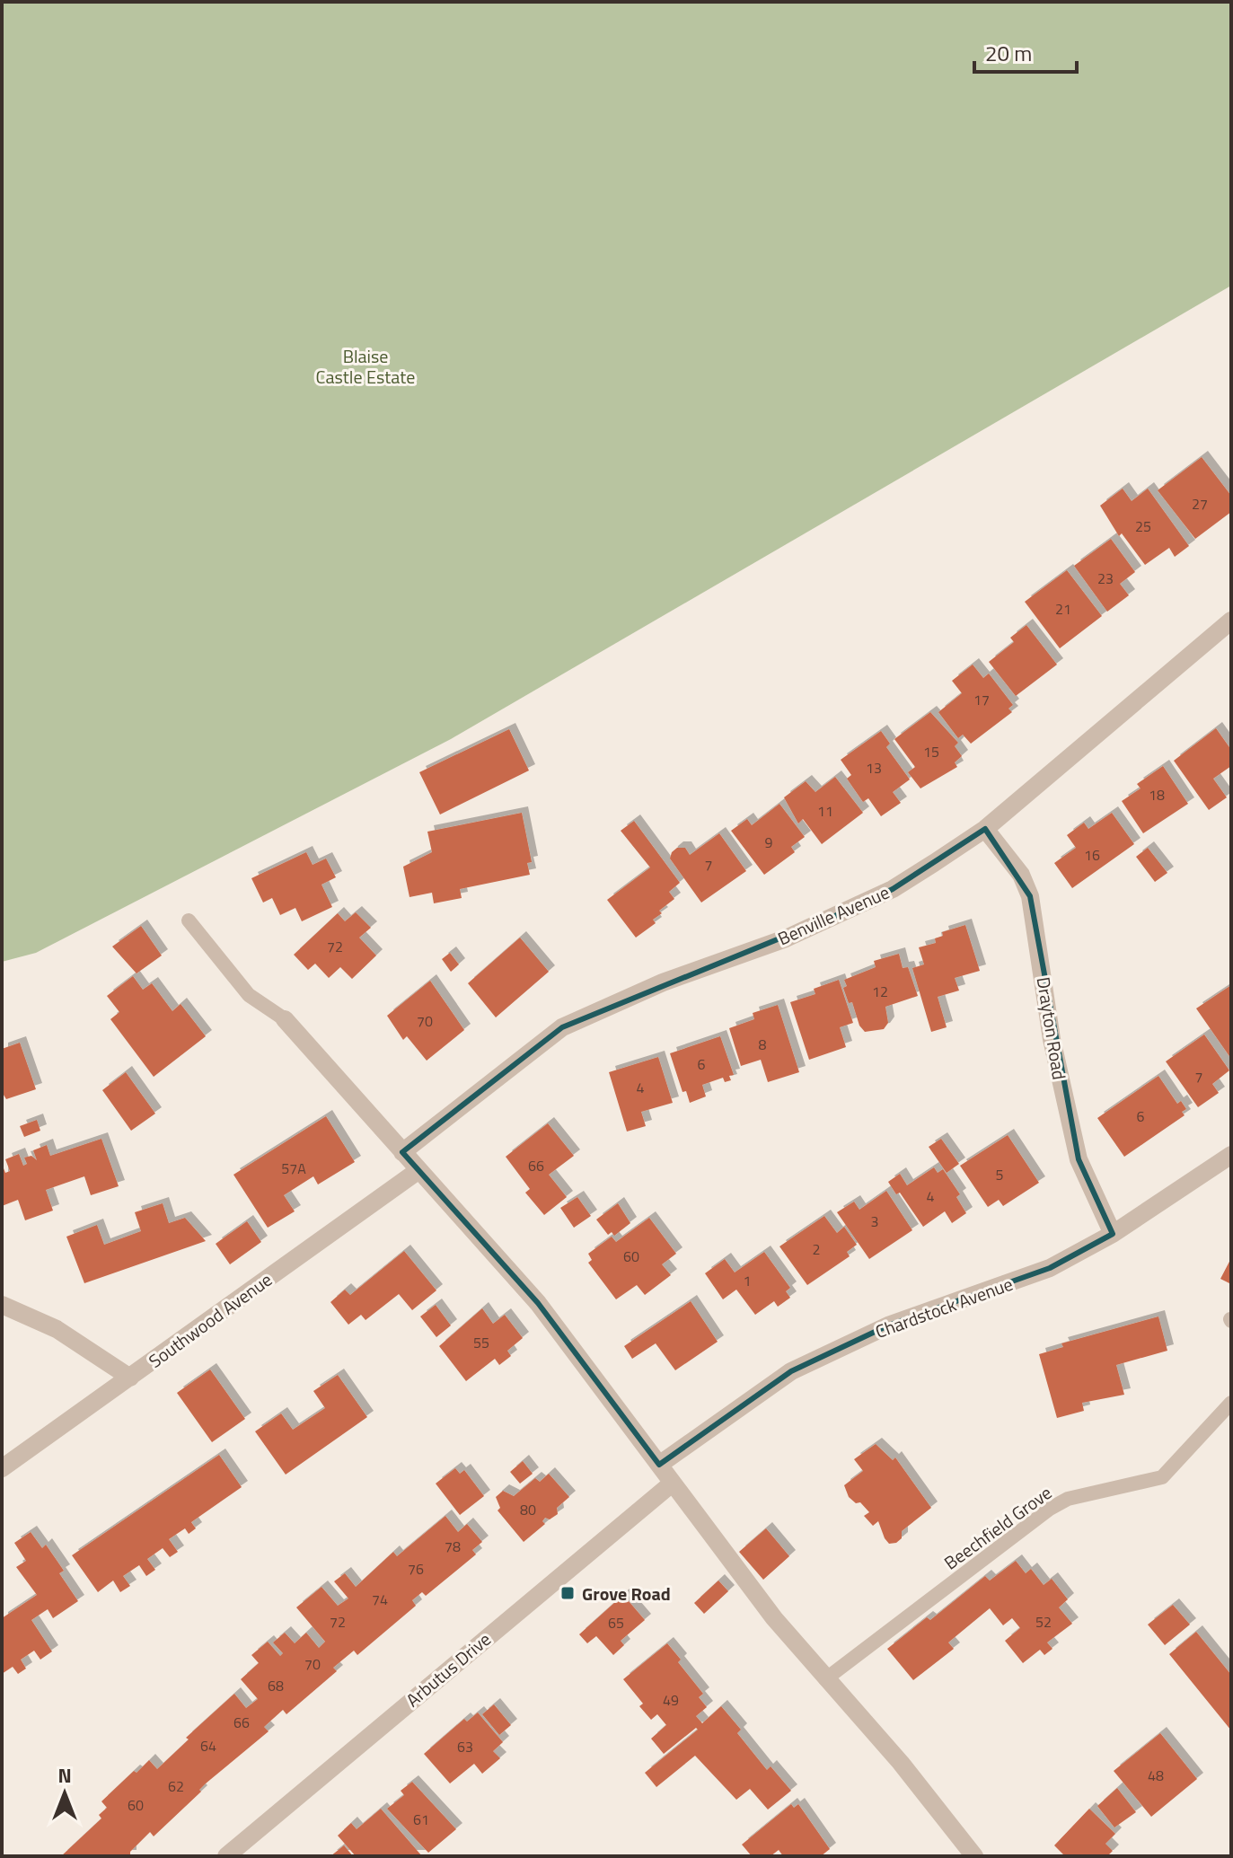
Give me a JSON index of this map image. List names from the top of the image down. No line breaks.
{"streets":{"street":["Benville Avenue","Drayton Road","Chardstock Avenue","Southwood Avenue","Arbutus Drive"],"lane":["Beechfield Grove"]},"crossings":[["Benville Avenue","Drayton Road"],["Drayton Road","Chardstock Avenue"]],"parks":["Blaise Castle Estate"],"places":{"transit":["Grove Road"]},"house_numbers":["27","25","23","21","17","15","13","18","11","9","16","7","72","12","70","8","6","7","4","6","66","57A","5","4","3","2","60","1","55","80","78","76","74","72","52","65","70","68","49","66","64","63","48","62","60","61"],"scale_bar":"20 m","north":"top"}
